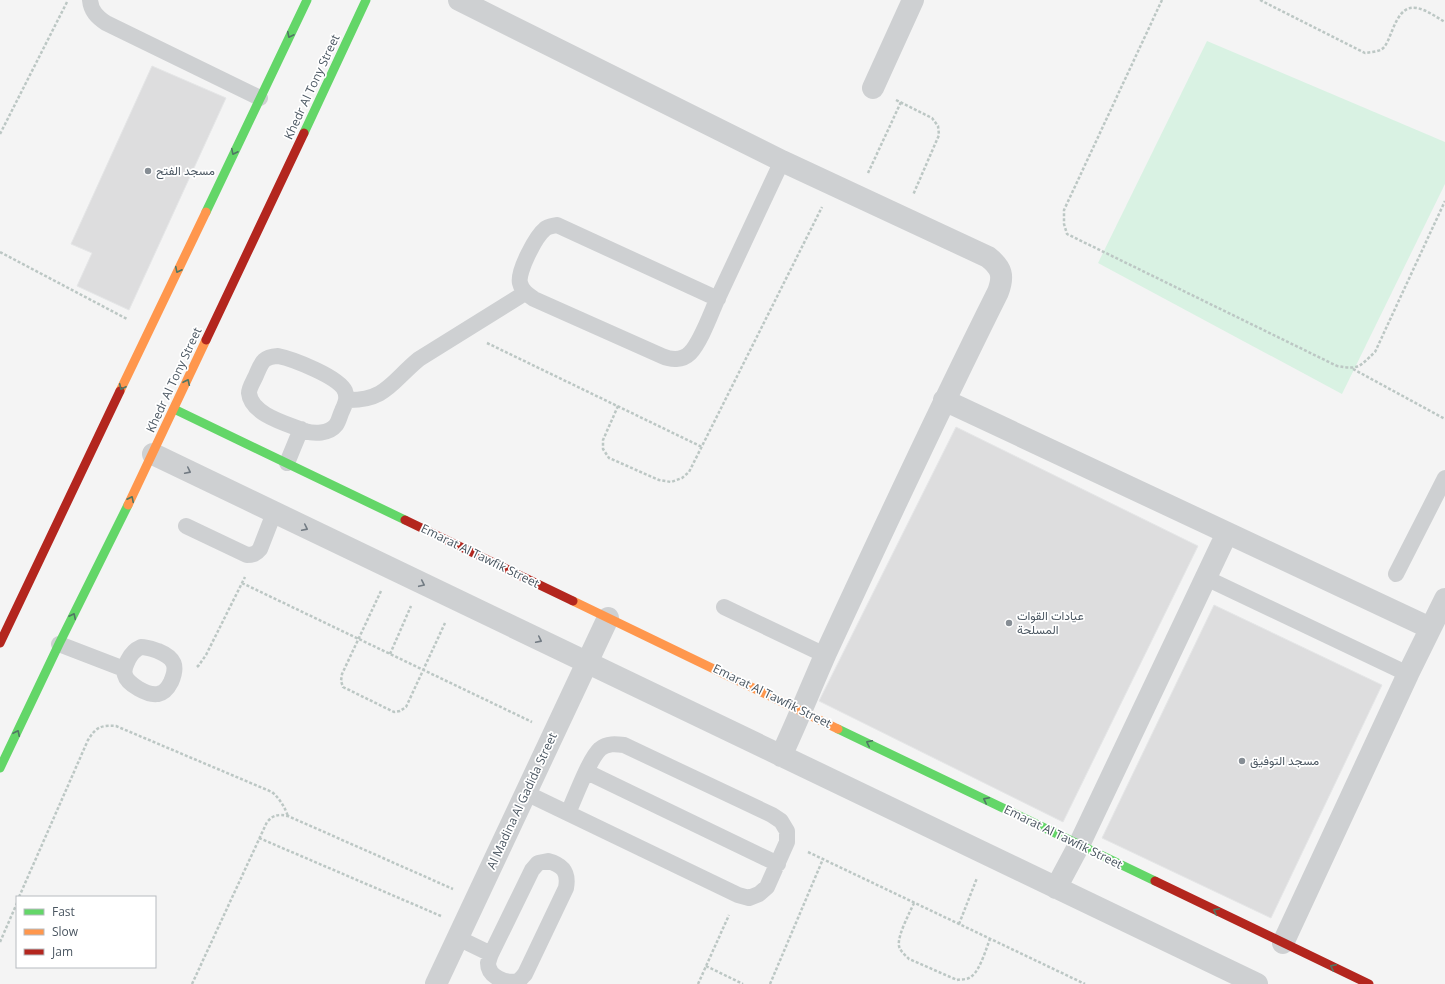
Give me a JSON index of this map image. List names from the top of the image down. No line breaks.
{"streets":{"street":["Khedr Al Tony Street","Emarat Al Tawfik Street","Al Madina Al Gadida Street"]},"crossings":[["Khedr Al Tony Street","Emarat Al Tawfik Street"],["Emarat Al Tawfik Street","Al Madina Al Gadida Street"]],"places":["مسجد الفتح","عيادات القوات المسلحة","مسجد التوفيق"],"legend":["Fast","Slow","Jam"]}
